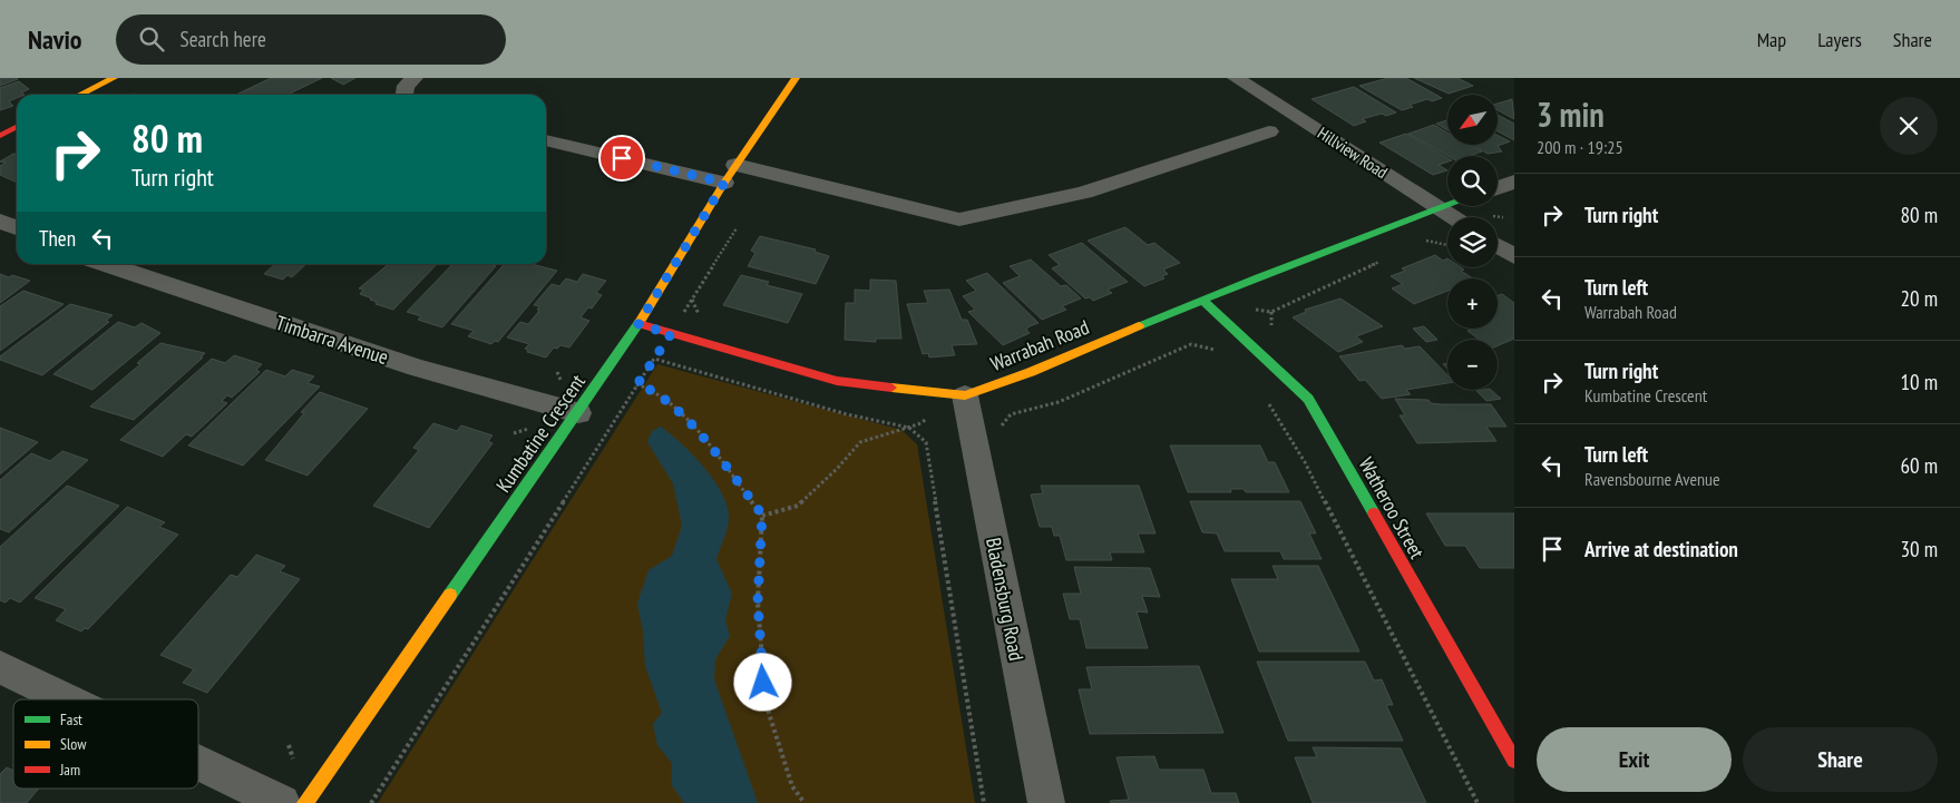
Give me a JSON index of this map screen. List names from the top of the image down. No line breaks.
{"streets":{"street":["Hillview Road","Timbarra Avenue","Warrabah Road","Kumbatine Crescent","Watheroo Street","Bladensburg Road"]},"crossings":[["Hillview Road","Warrabah Road"],["Timbarra Avenue","Kumbatine Crescent"],["Warrabah Road","Kumbatine Crescent"],["Warrabah Road","Watheroo Street"],["Warrabah Road","Bladensburg Road"]],"legend":["Fast","Slow","Jam"],"north":"bottom left","page":{"header":"Navio","search":"Search here","nav":["Map","Layers","Share"],"heading":["3 min","200 m · 19:25"],"map_buttons":["+","−"],"turn":["80 m","Turn right"],"list":[{"name":"Turn right","value":"80 m"},{"name":"Turn left","note":"Warrabah Road","value":"20 m"},{"name":"Turn right","note":"Kumbatine Crescent","value":"10 m"},{"name":"Turn left","note":"Ravensbourne Avenue","value":"60 m"},{"name":"Arrive at destination","value":"30 m"}],"then":"Then","buttons":["Exit","Share"]}}
